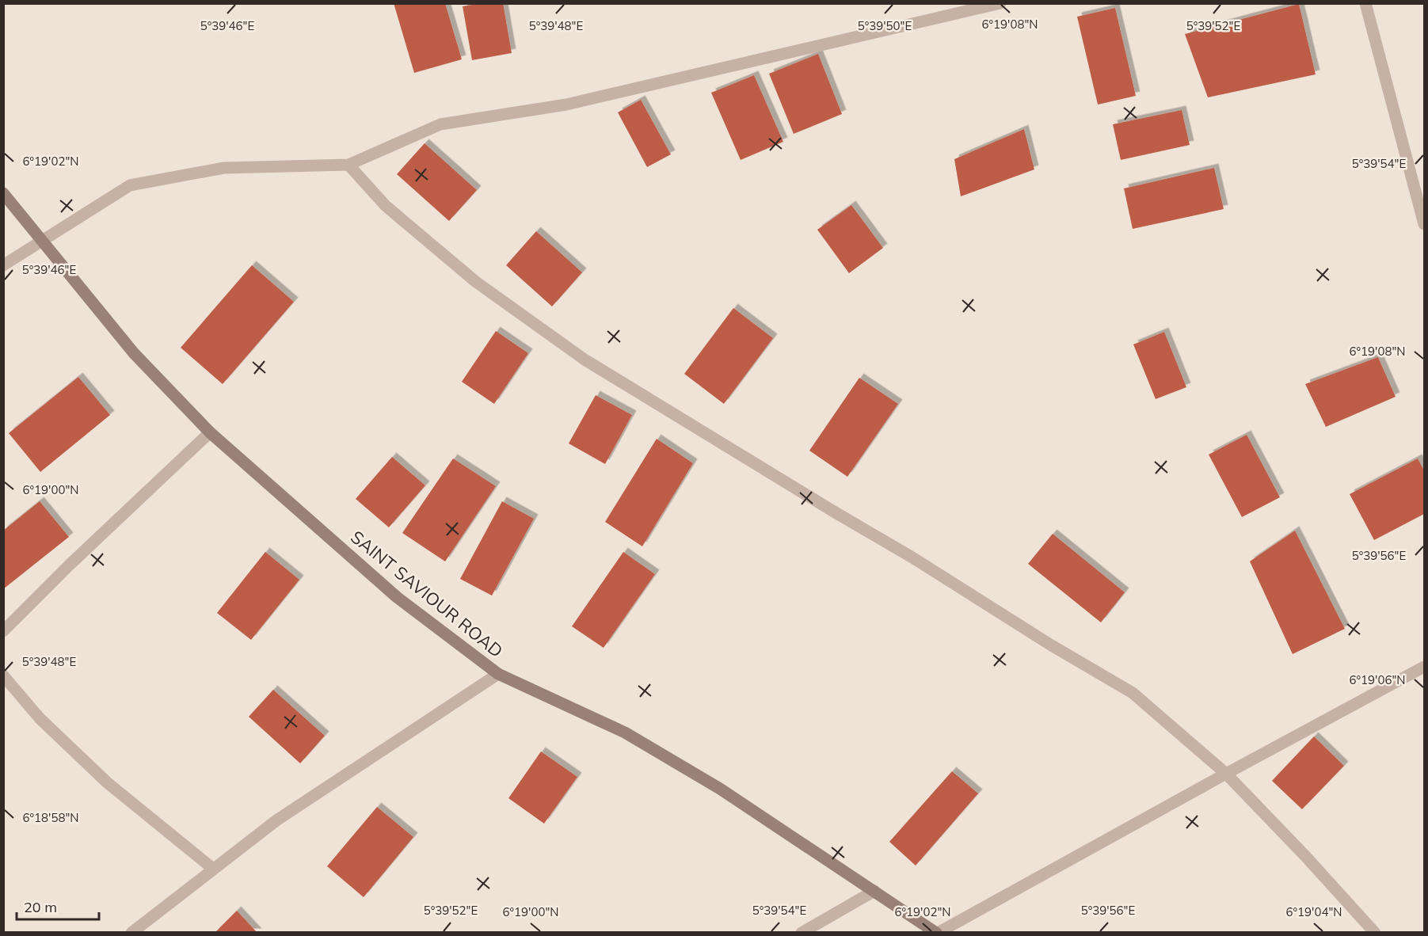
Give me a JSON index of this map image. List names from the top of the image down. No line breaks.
{"streets":{"street":["SAINT SAVIOUR ROAD"]},"scale_bar":"20 m","coordinates":["6°19'08\"N","5°39'46\"E","5°39'48\"E","5°39'50\"E","5°39'52\"E","6°19'02\"N","5°39'54\"E","6°19'00\"N","5°39'56\"E","6°19'06\"N","6°18'58\"N","6°19'04\"N"]}
